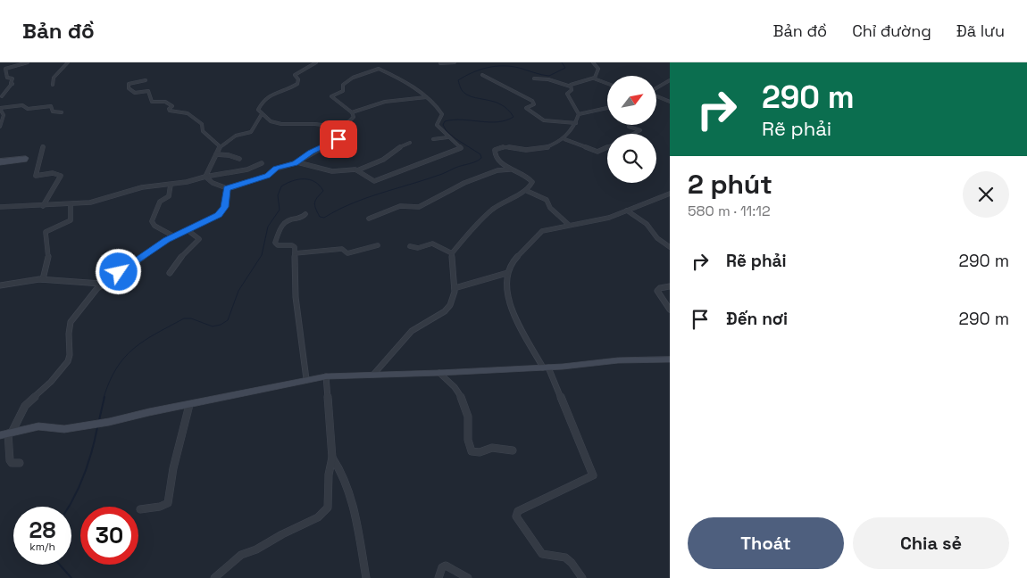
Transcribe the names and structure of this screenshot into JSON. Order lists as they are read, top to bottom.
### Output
{
  "north": "top right",
  "page": {
    "header": "Bản đồ",
    "nav": ["Bản đồ", "Chỉ đường", "Đã lưu"],
    "turn": ["290 m", "Rẽ phải"],
    "heading": ["2 phút", "580 m · 11:12"],
    "list": [
      {
        "name": "Rẽ phải",
        "value": "290 m"
      },
      {
        "name": "Đến nơi",
        "value": "290 m"
      }
    ],
    "speed": "28 km/h",
    "limit": "30",
    "buttons": ["Thoát", "Chia sẻ"]
  }
}
